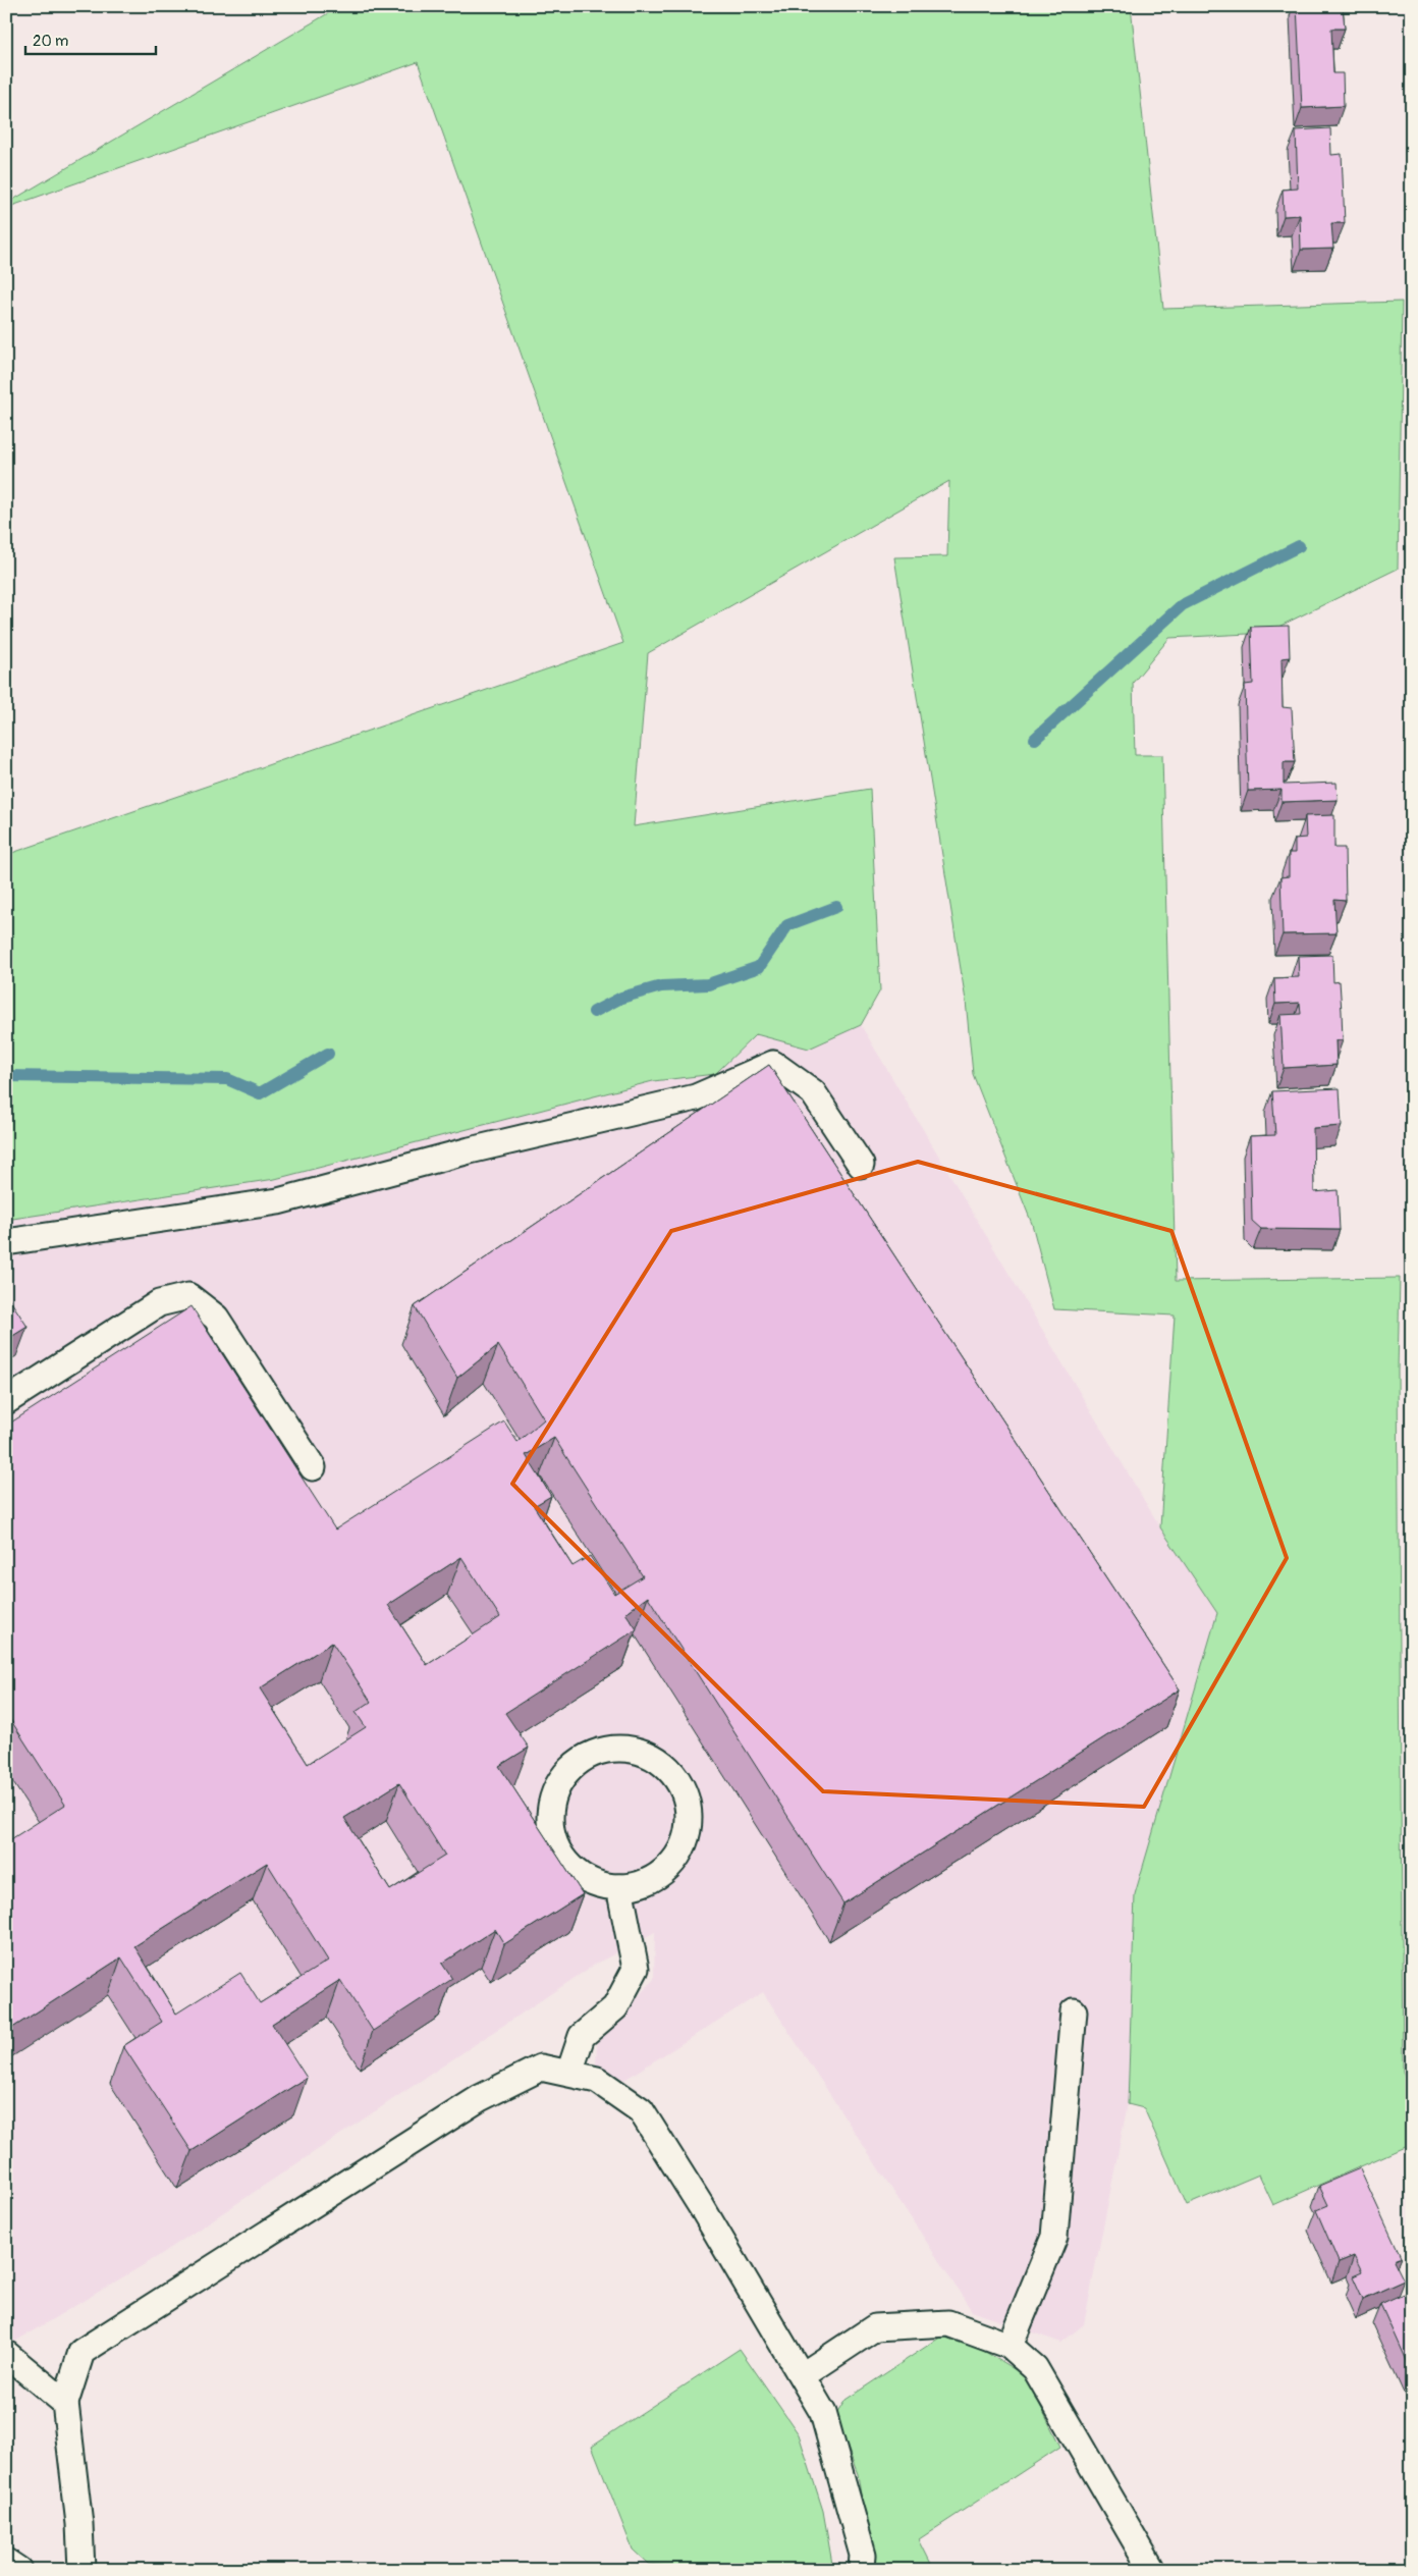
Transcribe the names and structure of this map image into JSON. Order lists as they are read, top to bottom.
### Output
{
  "scale_bar": "20 m"
}
